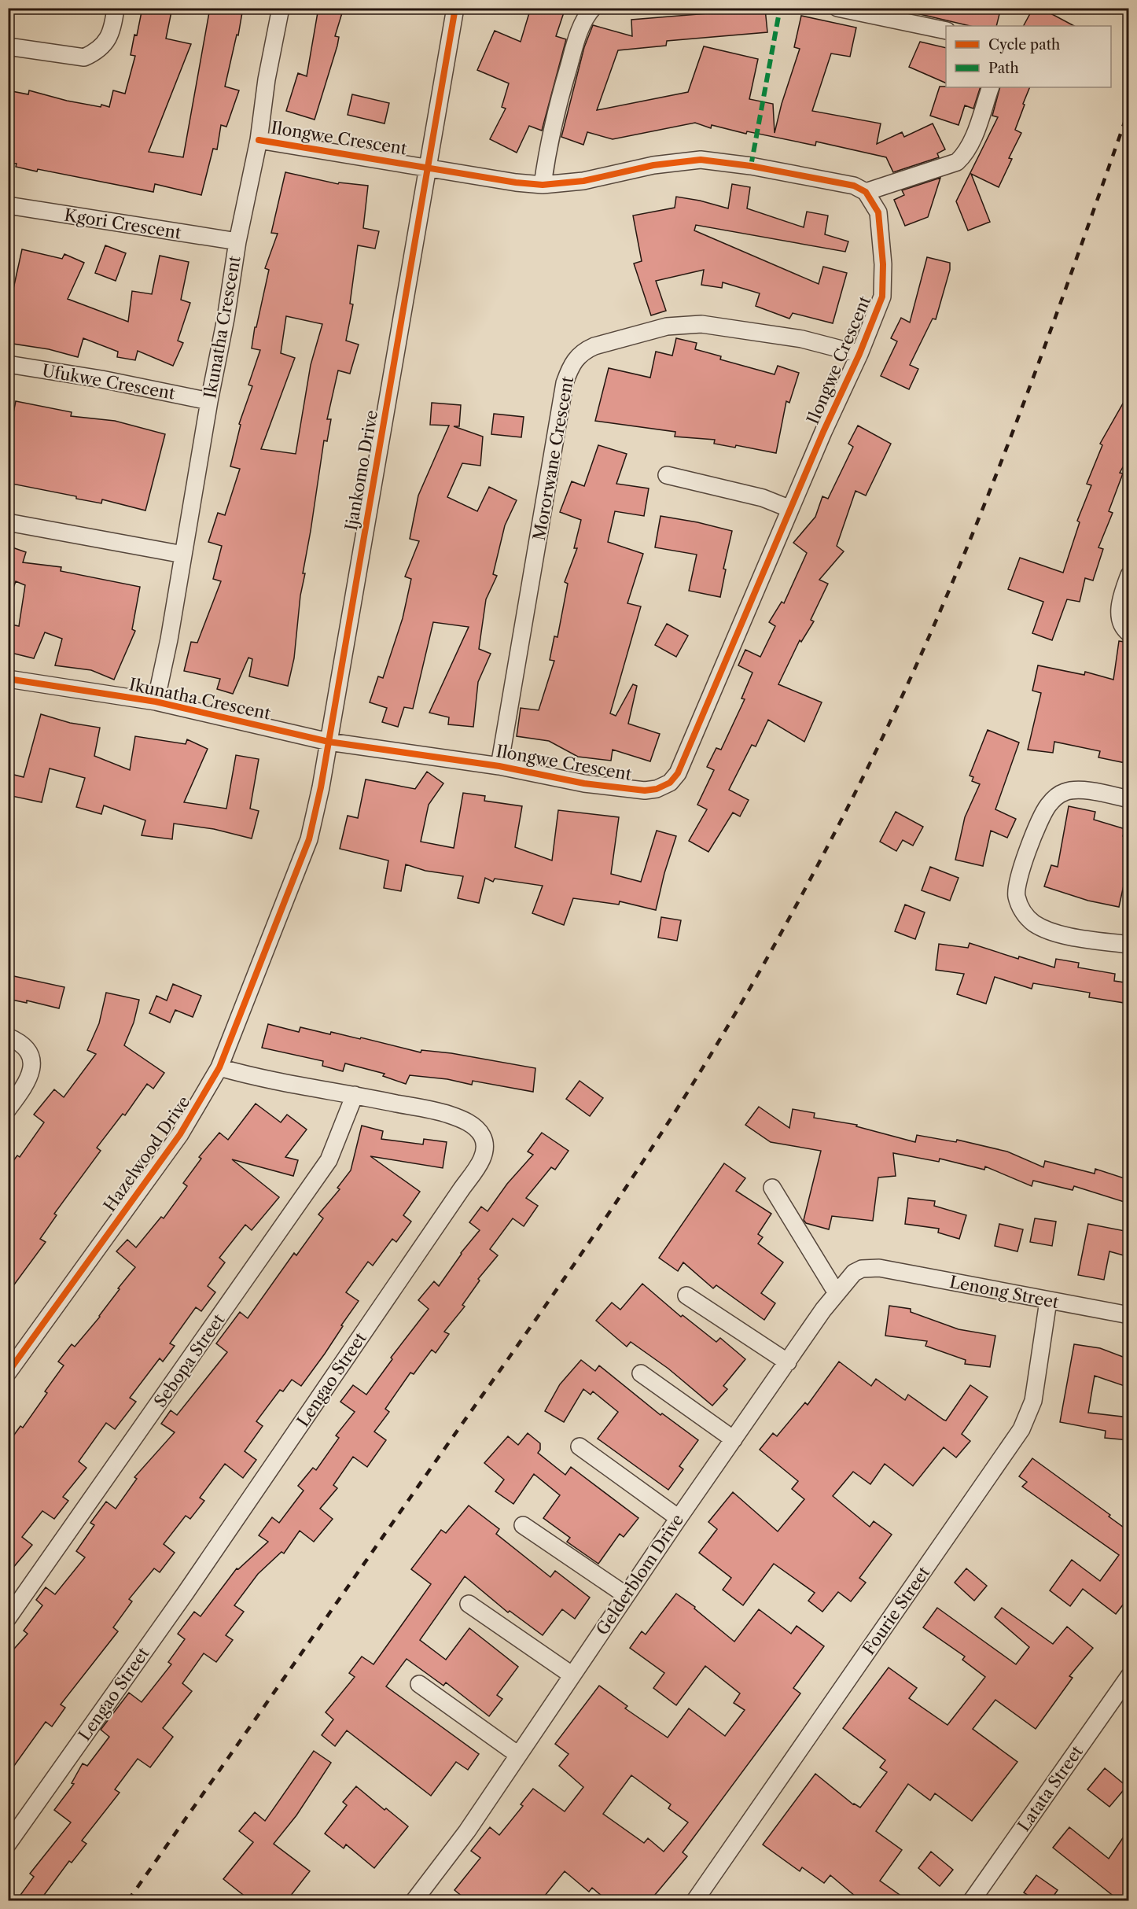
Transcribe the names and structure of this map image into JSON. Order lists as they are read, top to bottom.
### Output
{
  "streets": {
    "street": [
      "Ilongwe Crescent",
      "Kgori Crescent",
      "Ikunatha Crescent",
      "Ufukwe Crescent",
      "Mororwane Crescent",
      "Ijankomo Drive",
      "Hazelwood Drive",
      "Lenong Street",
      "Sebopa Street",
      "Lengao Street",
      "Gelderblom Drive",
      "Fourie Street",
      "Latata Street"
    ]
  },
  "crossings": [
    ["Ilongwe Crescent", "Ikunatha Crescent"],
    ["Ilongwe Crescent", "Mororwane Crescent"],
    ["Ilongwe Crescent", "Ijankomo Drive"],
    ["Kgori Crescent", "Ikunatha Crescent"],
    ["Ikunatha Crescent", "Ufukwe Crescent"],
    ["Ikunatha Crescent", "Ijankomo Drive"],
    ["Ijankomo Drive", "Hazelwood Drive"],
    ["Hazelwood Drive", "Lengao Street"],
    ["Lenong Street", "Gelderblom Drive"],
    ["Lenong Street", "Fourie Street"],
    ["Sebopa Street", "Lengao Street"]
  ],
  "legend": ["Cycle path", "Path"]
}
